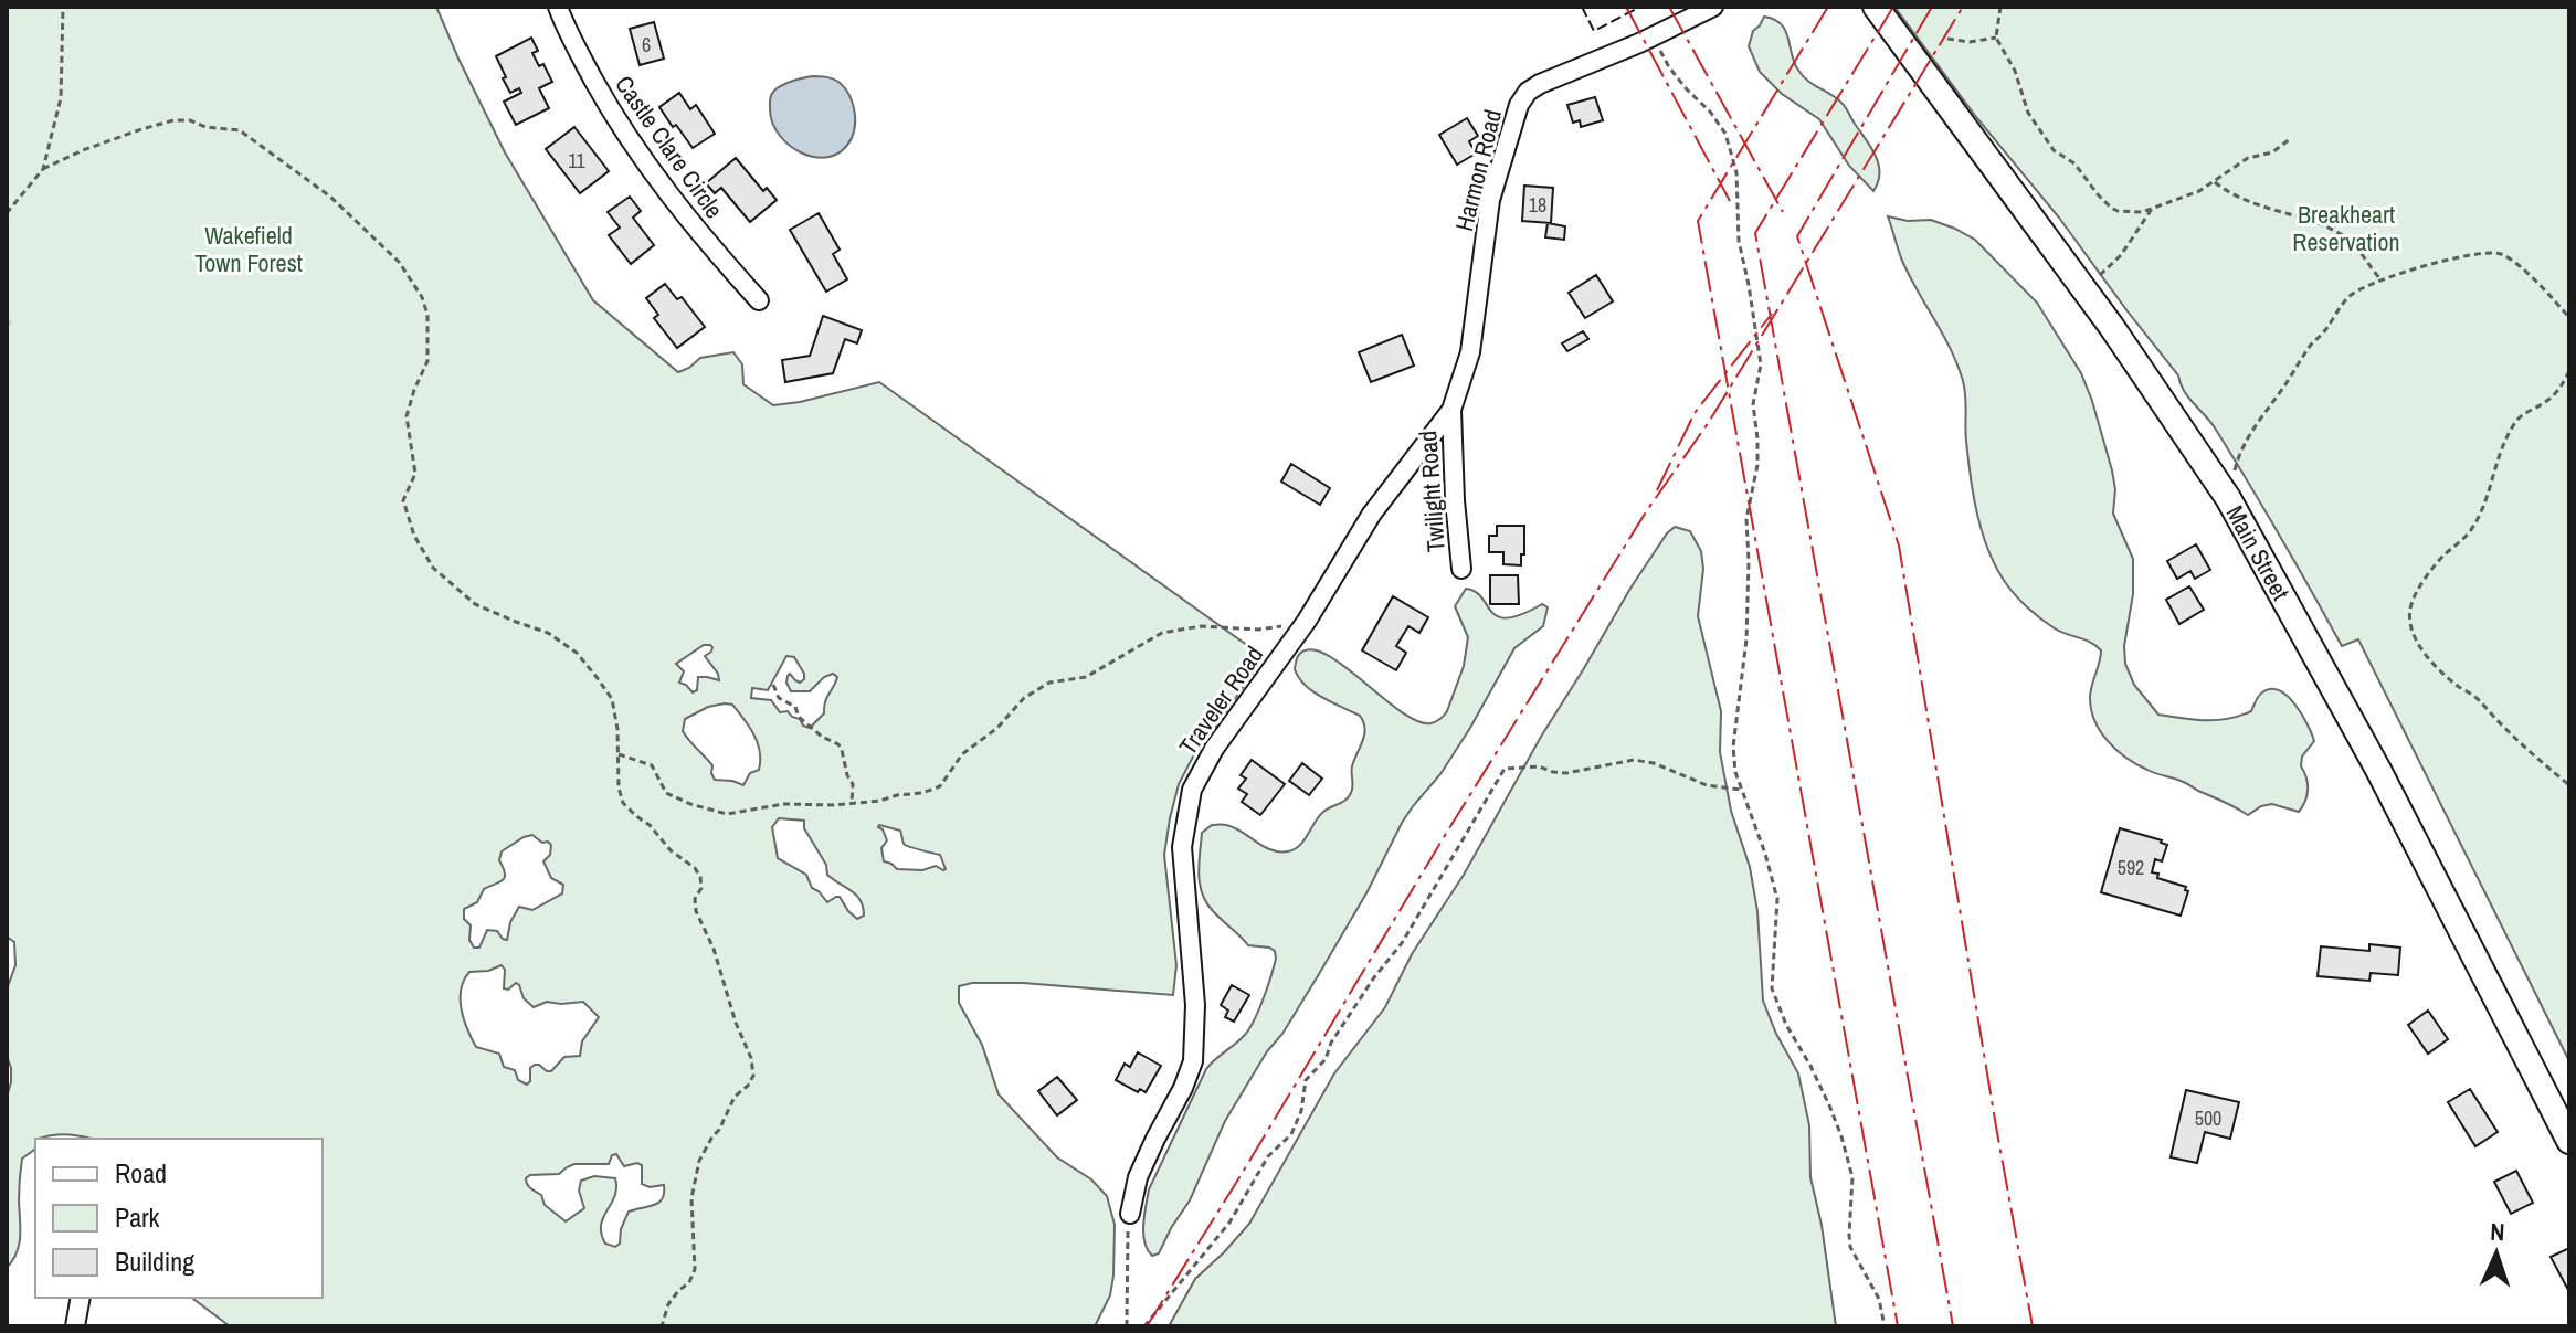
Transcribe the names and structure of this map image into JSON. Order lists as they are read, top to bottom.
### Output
{
  "streets": {
    "main road": ["Main Street"],
    "street": [
      "Castle Clare Circle",
      "Harmon Road",
      "Twilight Road",
      "Traveler Road"
    ]
  },
  "crossings": [
    ["Harmon Road", "Twilight Road"],
    ["Harmon Road", "Traveler Road"],
    ["Twilight Road", "Traveler Road"]
  ],
  "parks": ["Breakheart Reservation", "Wakefield Town Forest"],
  "house_numbers": [
    "6",
    "11",
    "18",
    "592",
    "500"
  ],
  "legend": ["Road", "Park", "Building"],
  "north": "top"
}
